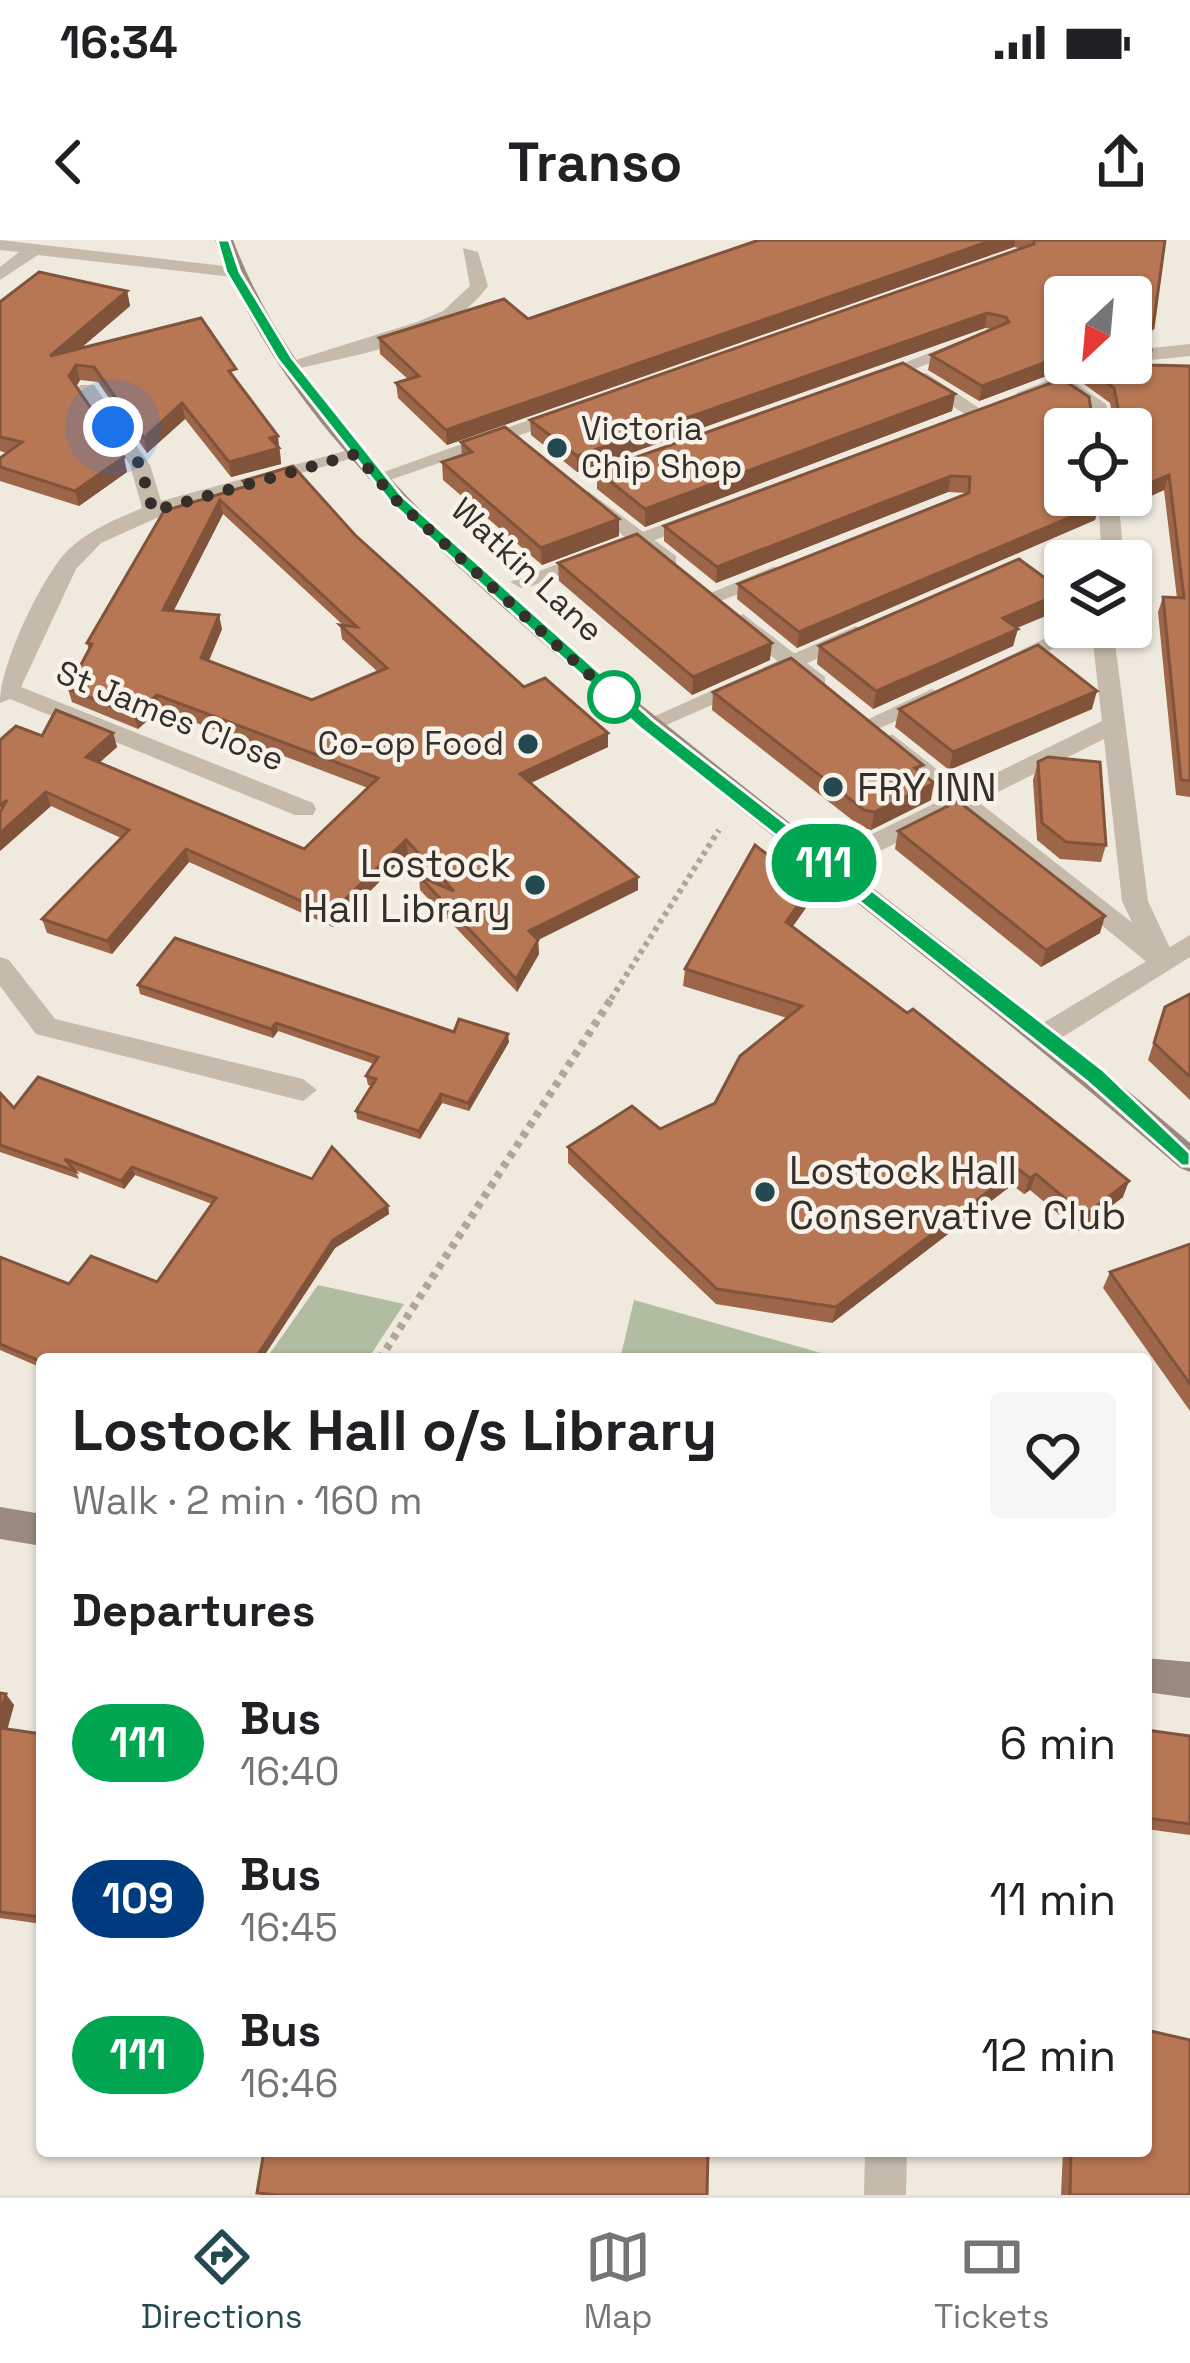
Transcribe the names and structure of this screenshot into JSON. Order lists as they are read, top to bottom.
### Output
{
  "streets": {
    "main road": ["Watkin Lane"],
    "street": ["St James Close"]
  },
  "crossings": [
    ["Watkin Lane", "St James Close"]
  ],
  "places": [
    "Victoria Chip Shop",
    "Co-op Food",
    "FRY INN",
    "Lostock Hall Library",
    "Lostock Hall Conservative Club"
  ],
  "lines": ["bus line 111"],
  "north": "bottom left",
  "page": {
    "status": "16:34",
    "header": "Transo",
    "on_map": "111",
    "heading": [
      ["Lostock Hall o/s Library", "Walk · 2 min · 160 m"],
      "Departures"
    ],
    "list": [
      {
        "mark": "111",
        "name": "Bus",
        "note": "16:40",
        "value": "6 min"
      },
      {
        "mark": "109",
        "name": "Bus",
        "note": "16:45",
        "value": "11 min"
      },
      {
        "mark": "111",
        "name": "Bus",
        "note": "16:46",
        "value": "12 min"
      }
    ],
    "tabs": ["Directions", "Map", "Tickets"]
  }
}
